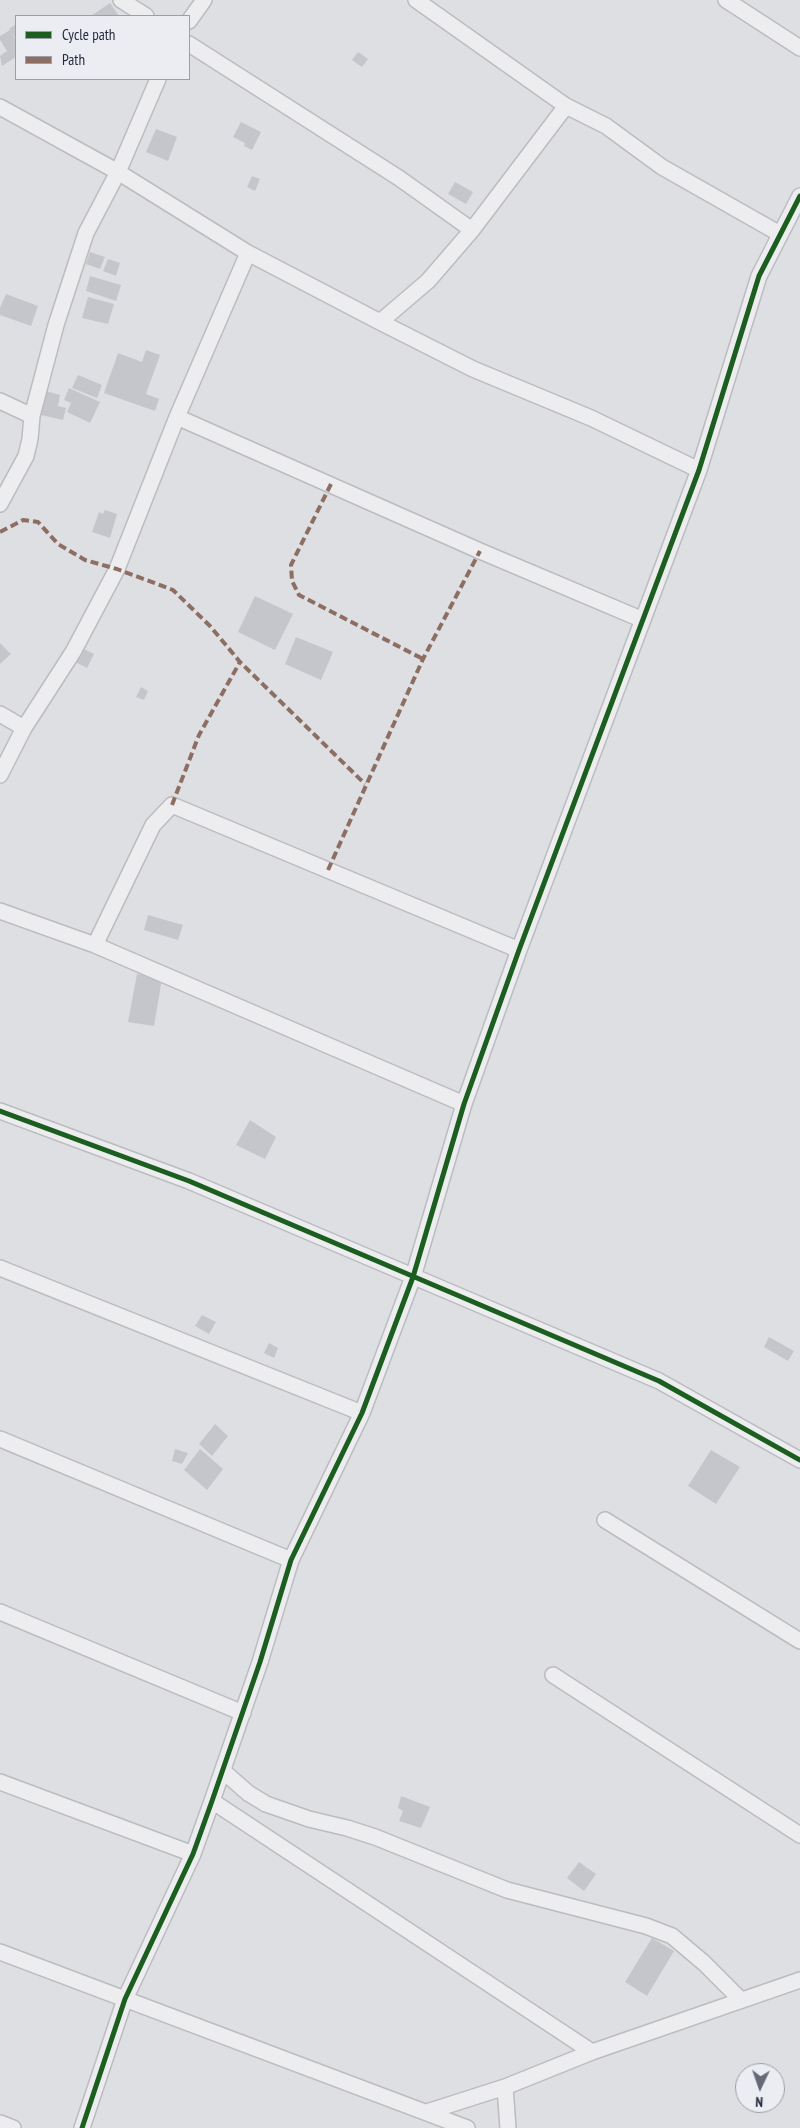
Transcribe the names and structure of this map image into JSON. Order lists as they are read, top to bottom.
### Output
{
  "legend": ["Cycle path", "Path"],
  "north": "bottom"
}
